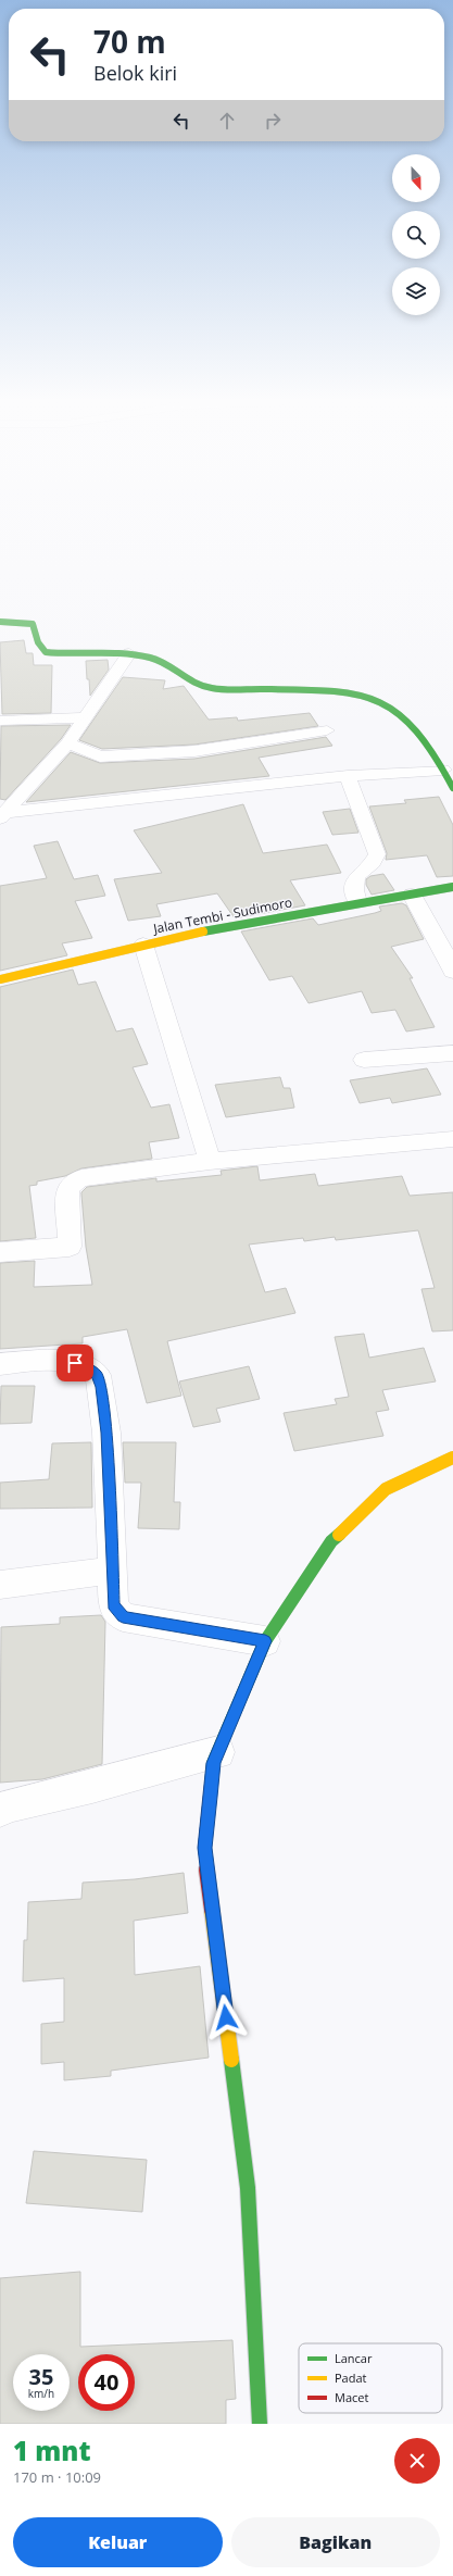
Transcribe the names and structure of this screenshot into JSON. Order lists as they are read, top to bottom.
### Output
{
  "streets": {
    "street": ["Jalan Tembi - Sudimoro"]
  },
  "legend": ["Lancar", "Padat", "Macet"],
  "north": "bottom",
  "page": {
    "turn": ["70 m", "Belok kiri"],
    "speed": "35 km/h",
    "limit": "40",
    "heading": ["1 mnt", "170 m · 10:09"],
    "buttons": ["Keluar", "Bagikan"]
  }
}
